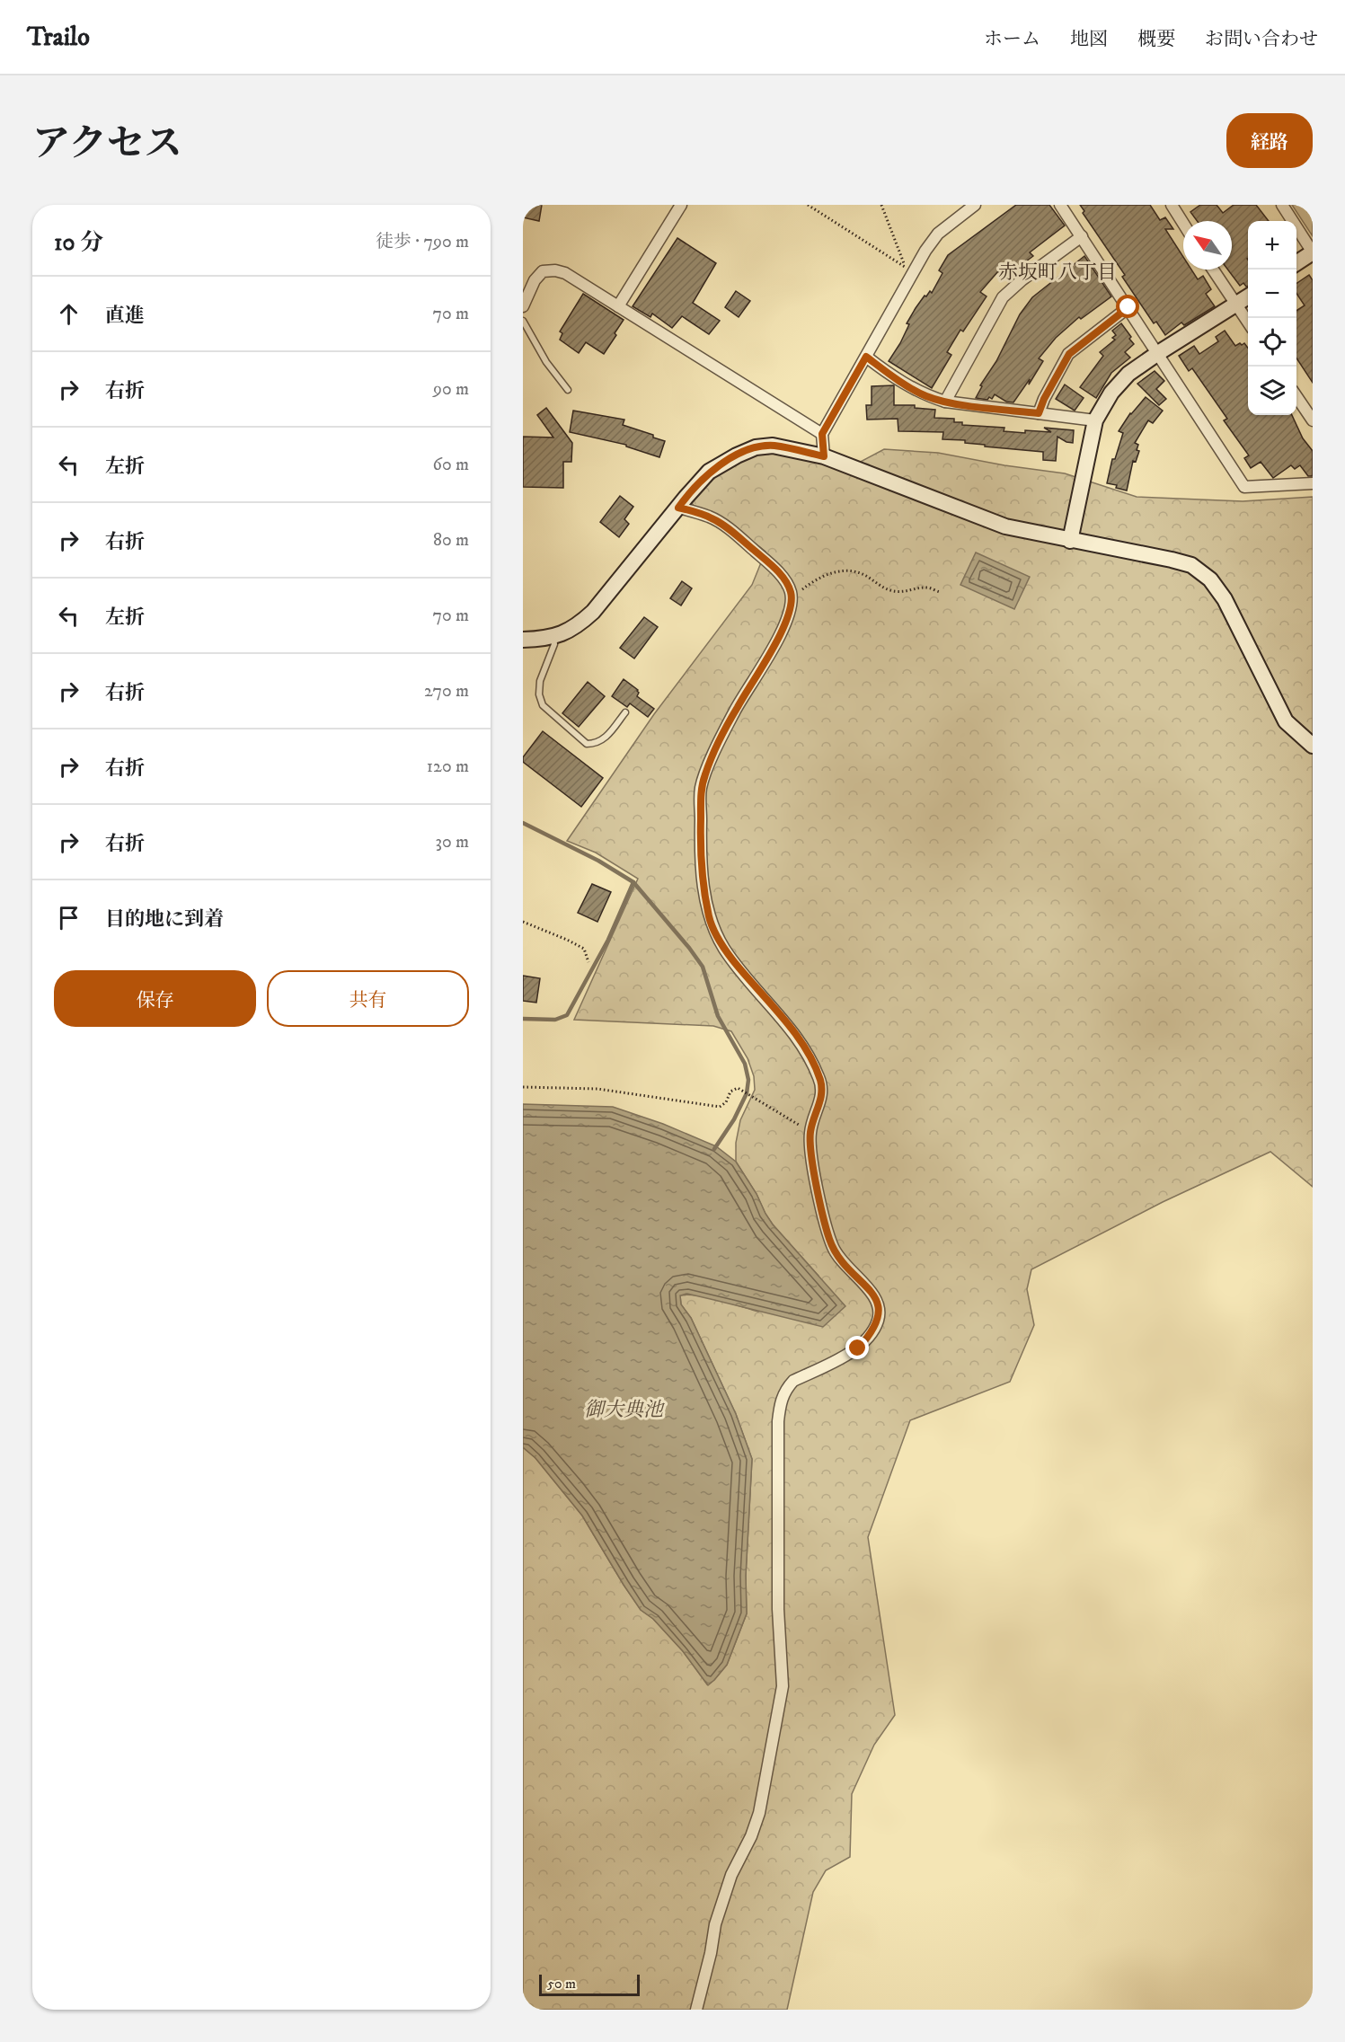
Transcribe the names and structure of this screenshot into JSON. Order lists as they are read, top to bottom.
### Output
{
  "districts": ["赤坂町八丁目"],
  "water": ["御大典池"],
  "scale_bar": "50 m",
  "north": "top left",
  "page": {
    "header": "Trailo",
    "nav": [
      "ホーム",
      "地図",
      "概要",
      "お問い合わせ"
    ],
    "title": "アクセス",
    "buttons": [
      "経路",
      ["保存", "共有"]
    ],
    "heading": ["10 分", "徒歩 · 790 m"],
    "map_buttons": ["+", "−"],
    "list": [
      ["直進", "70 m"],
      ["右折", "90 m"],
      ["左折", "60 m"],
      ["右折", "80 m"],
      ["左折", "70 m"],
      ["右折", "270 m"],
      ["右折", "120 m"],
      ["右折", "30 m"],
      "目的地に到着"
    ],
    "scale": "50 m"
  }
}
